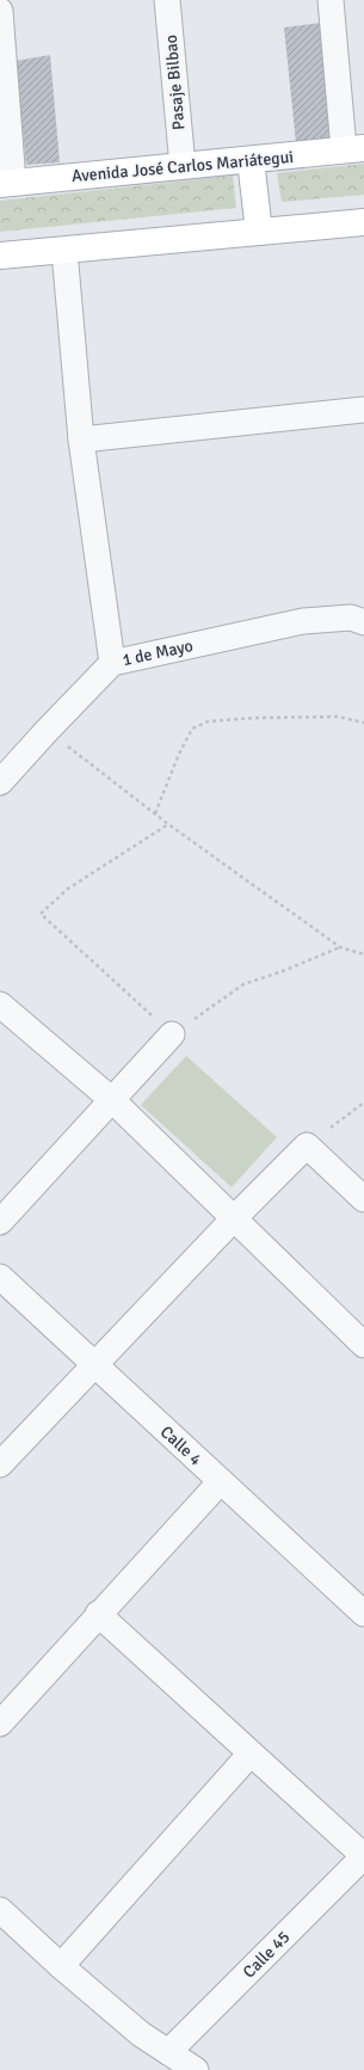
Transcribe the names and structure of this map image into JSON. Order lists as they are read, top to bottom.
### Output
{
  "streets": {
    "main road": ["Avenida José Carlos Mariátegui"],
    "street": [
      "Pasaje Bilbao",
      "1 de Mayo",
      "Calle 4",
      "Calle 45"
    ]
  },
  "crossings": [
    ["Pasaje Bilbao", "Avenida José Carlos Mariátegui"]
  ]
}
